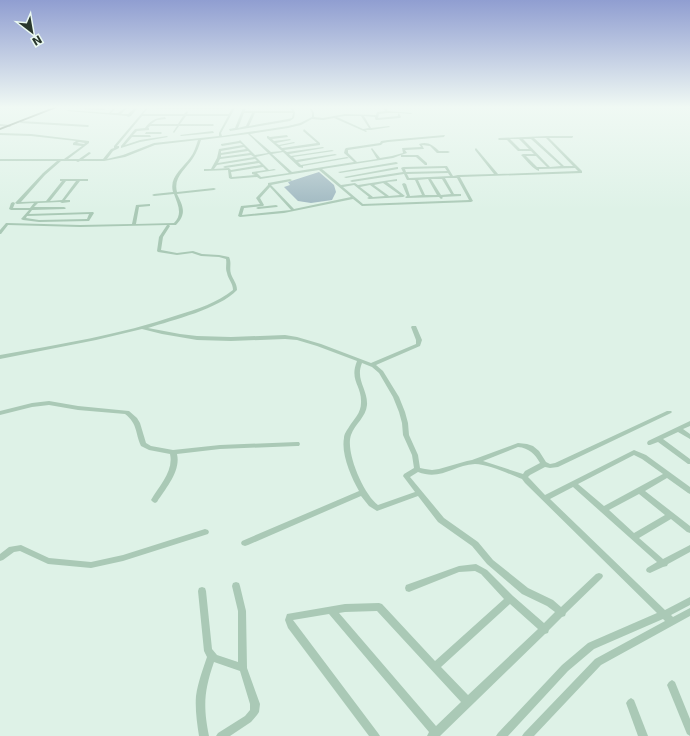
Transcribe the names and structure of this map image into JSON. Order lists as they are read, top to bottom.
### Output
{
  "north": "bottom right"
}
